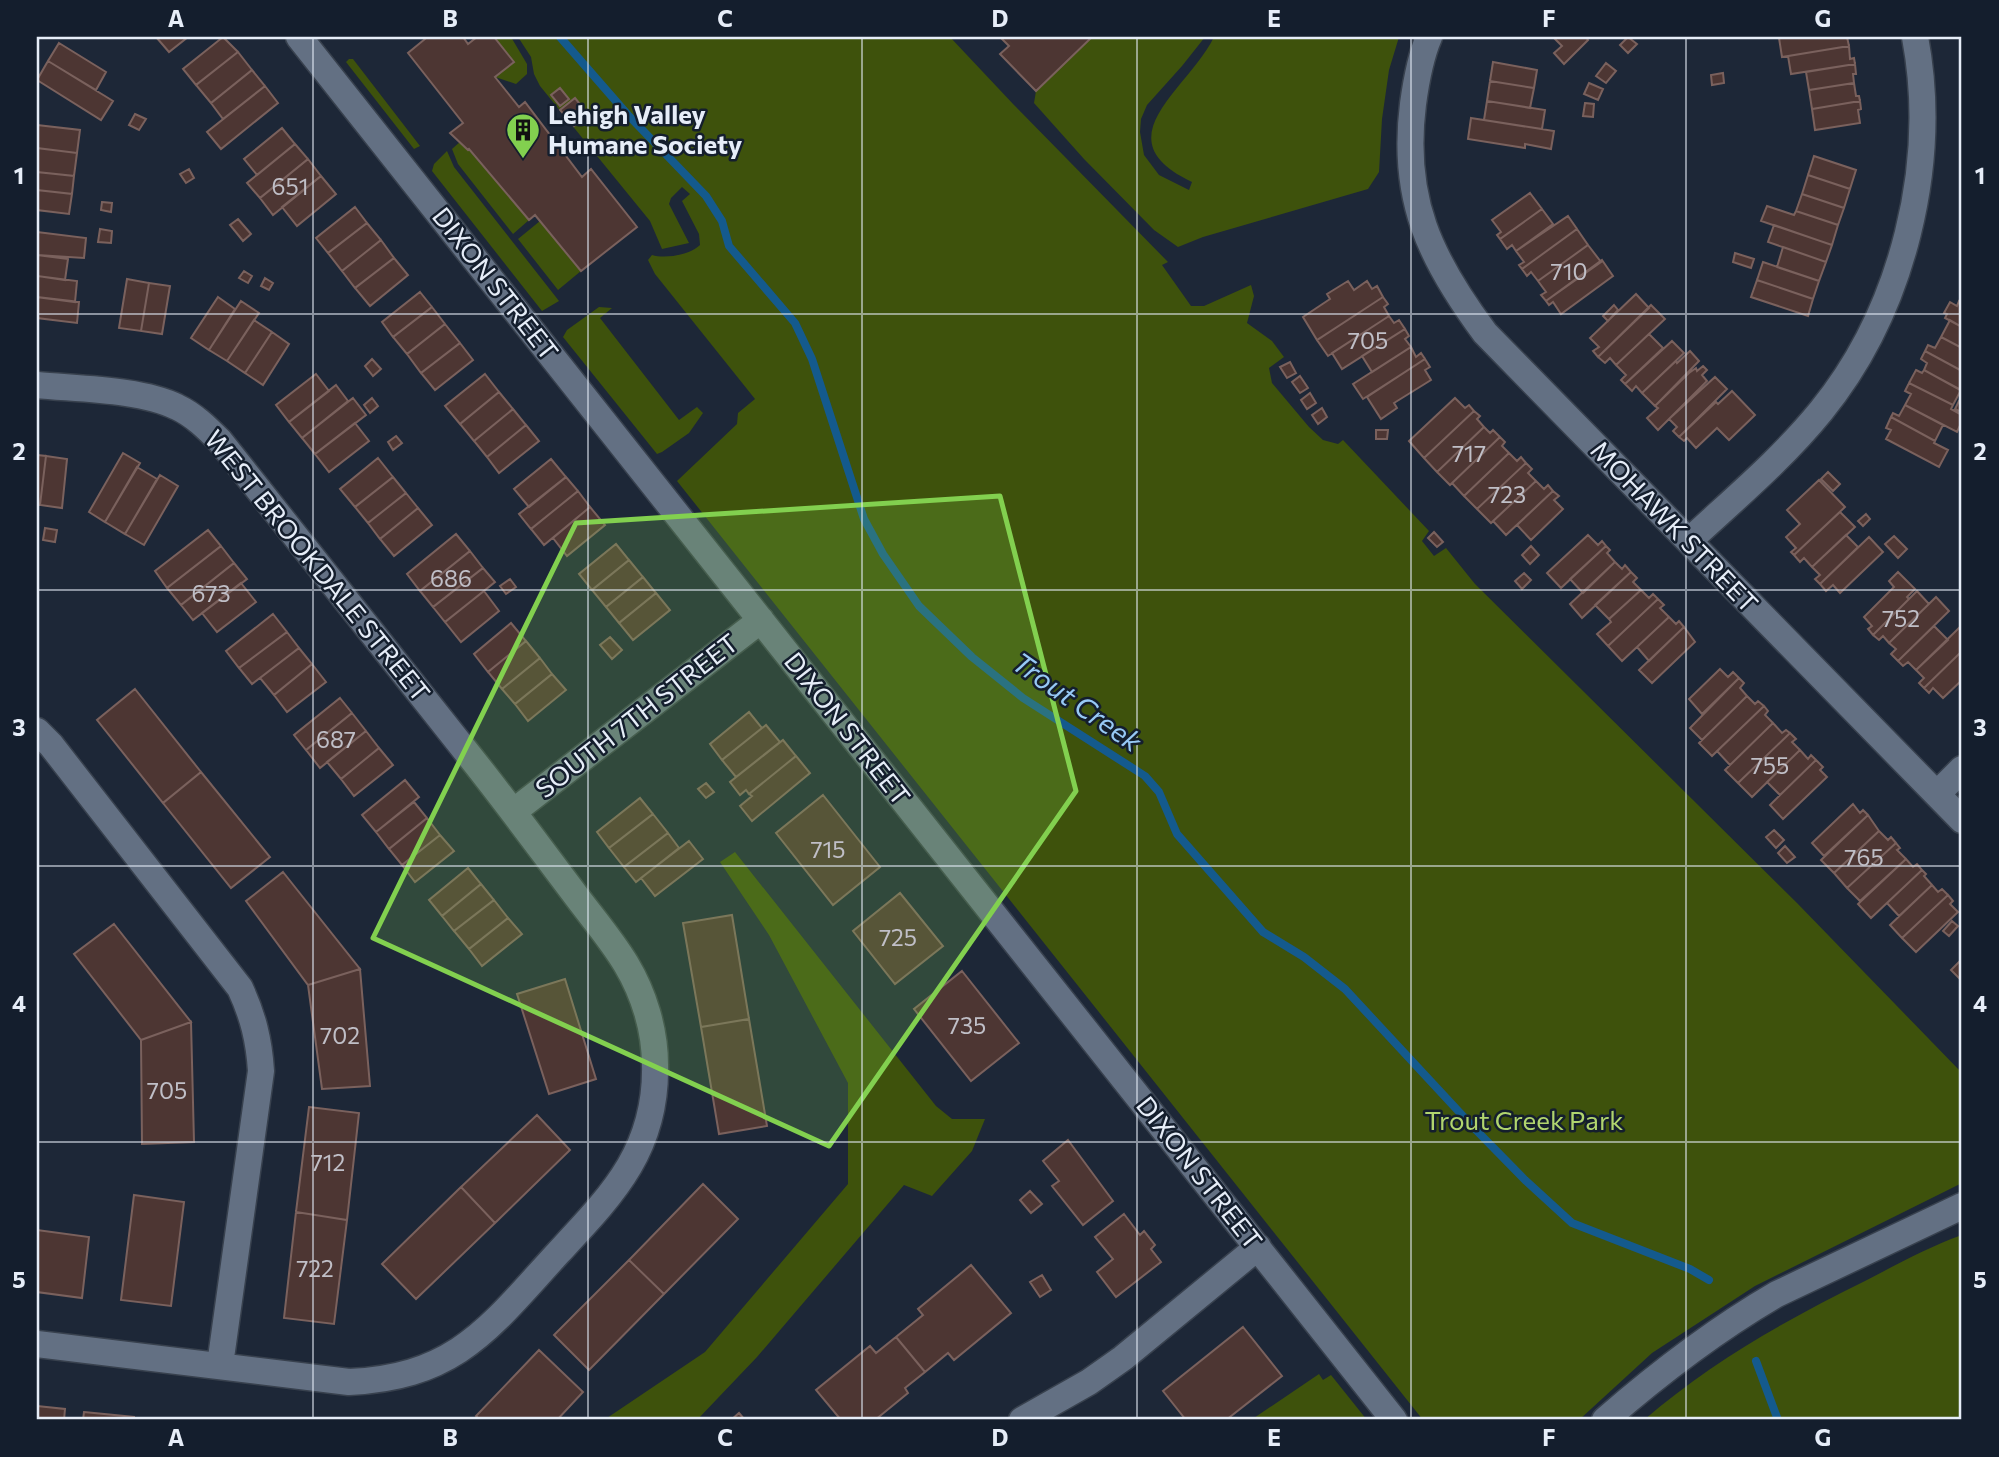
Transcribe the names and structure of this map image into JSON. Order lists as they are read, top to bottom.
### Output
{
  "streets": {
    "street": [
      "DIXON STREET",
      "MOHAWK STREET",
      "WEST BROOKDALE STREET",
      "SOUTH 7TH STREET"
    ]
  },
  "crossings": [
    ["DIXON STREET", "SOUTH 7TH STREET"],
    ["WEST BROOKDALE STREET", "SOUTH 7TH STREET"]
  ],
  "water": ["Trout Creek"],
  "parks": ["Trout Creek Park"],
  "places": {
    "building": ["Lehigh Valley Humane Society"]
  },
  "house_numbers": [
    "651",
    "710",
    "705",
    "717",
    "723",
    "686",
    "673",
    "752",
    "687",
    "755",
    "715",
    "765",
    "725",
    "735",
    "702",
    "705",
    "712",
    "722"
  ],
  "grid": {
    "columns": [
      "A",
      "B",
      "C",
      "D",
      "E",
      "F",
      "G"
    ],
    "rows": [
      "1",
      "2",
      "3",
      "4",
      "5"
    ]
  }
}
